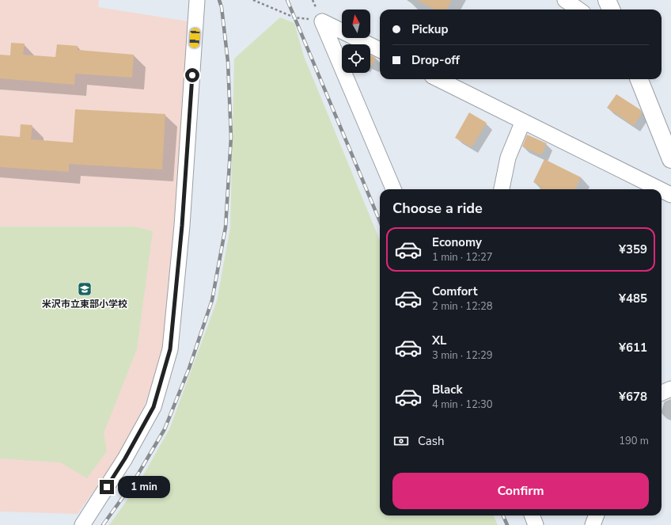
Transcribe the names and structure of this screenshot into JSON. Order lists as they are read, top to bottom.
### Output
{
  "places": {
    "school or university": ["米沢市立東部小学校"]
  },
  "north": "top",
  "page": {
    "banner": ["Pickup", "Drop-off"],
    "heading": "Choose a ride",
    "list": [
      {
        "name": "Economy",
        "note": "1 min · 12:27",
        "value": "¥359"
      },
      {
        "name": "Comfort",
        "note": "2 min · 12:28",
        "value": "¥485"
      },
      {
        "name": "XL",
        "note": "3 min · 12:29",
        "value": "¥611"
      },
      {
        "name": "Black",
        "note": "4 min · 12:30",
        "value": "¥678"
      }
    ],
    "pay": ["Cash", "190 m"],
    "buttons": "Confirm",
    "bubble": "1 min"
  }
}
